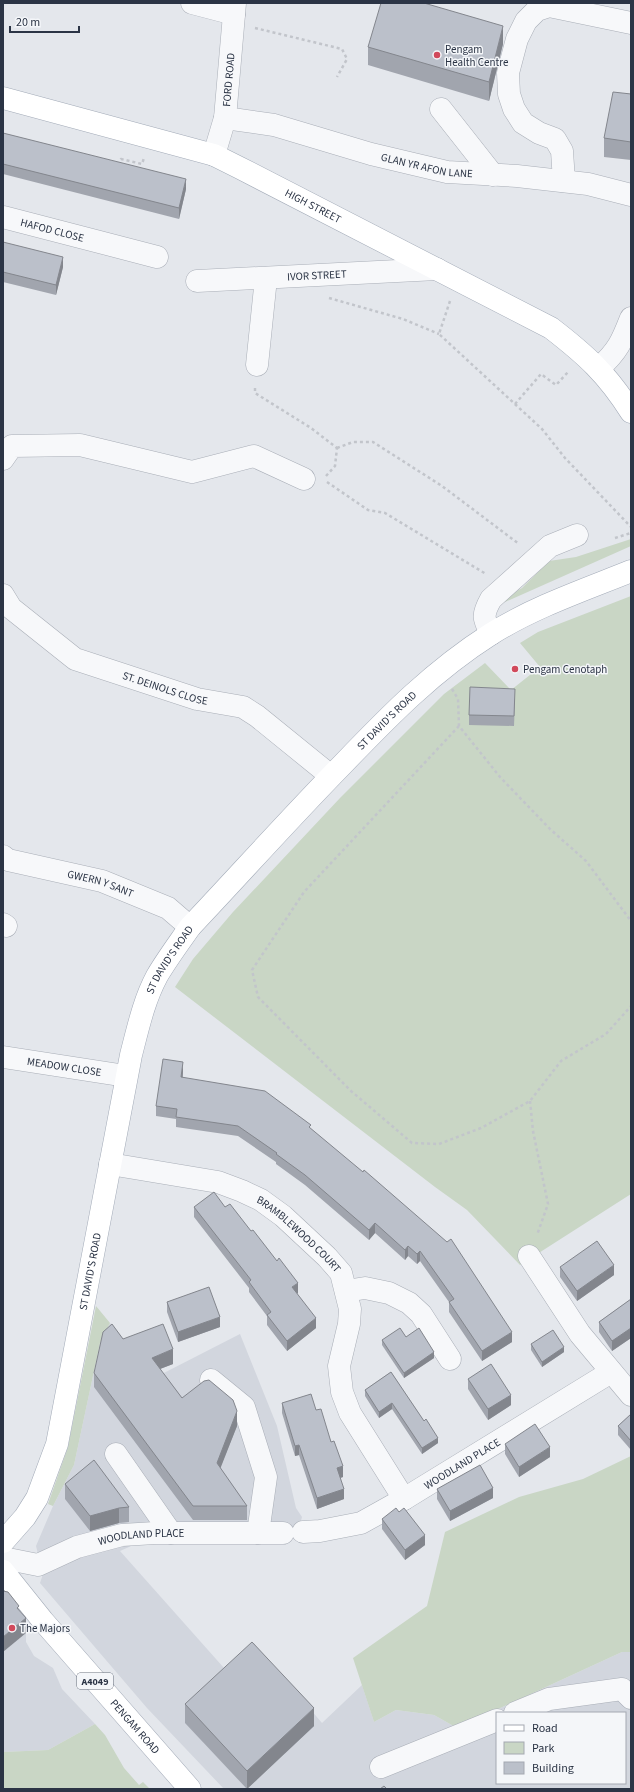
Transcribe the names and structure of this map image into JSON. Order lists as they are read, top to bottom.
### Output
{
  "streets": {
    "main road": [
      "HIGH STREET",
      "ST DAVID'S ROAD",
      "A4049",
      "PENGAM ROAD"
    ],
    "street": [
      "FORD ROAD",
      "GLAN YR AFON LANE",
      "HAFOD CLOSE",
      "IVOR STREET",
      "ST. DEINOLS CLOSE",
      "GWERN Y SANT",
      "MEADOW CLOSE",
      "BRAMBLEWOOD COURT",
      "WOODLAND PLACE"
    ]
  },
  "crossings": [
    ["FORD ROAD", "GLAN YR AFON LANE"],
    ["FORD ROAD", "HIGH STREET"],
    ["HIGH STREET", "IVOR STREET"],
    ["ST. DEINOLS CLOSE", "ST DAVID'S ROAD"],
    ["ST DAVID'S ROAD", "GWERN Y SANT"],
    ["ST DAVID'S ROAD", "MEADOW CLOSE"],
    ["ST DAVID'S ROAD", "BRAMBLEWOOD COURT"],
    ["BRAMBLEWOOD COURT", "WOODLAND PLACE"]
  ],
  "places": ["Pengam Health Centre", "Pengam Cenotaph", "The Majors"],
  "legend": ["Road", "Park", "Building"],
  "scale_bar": "20 m"
}
